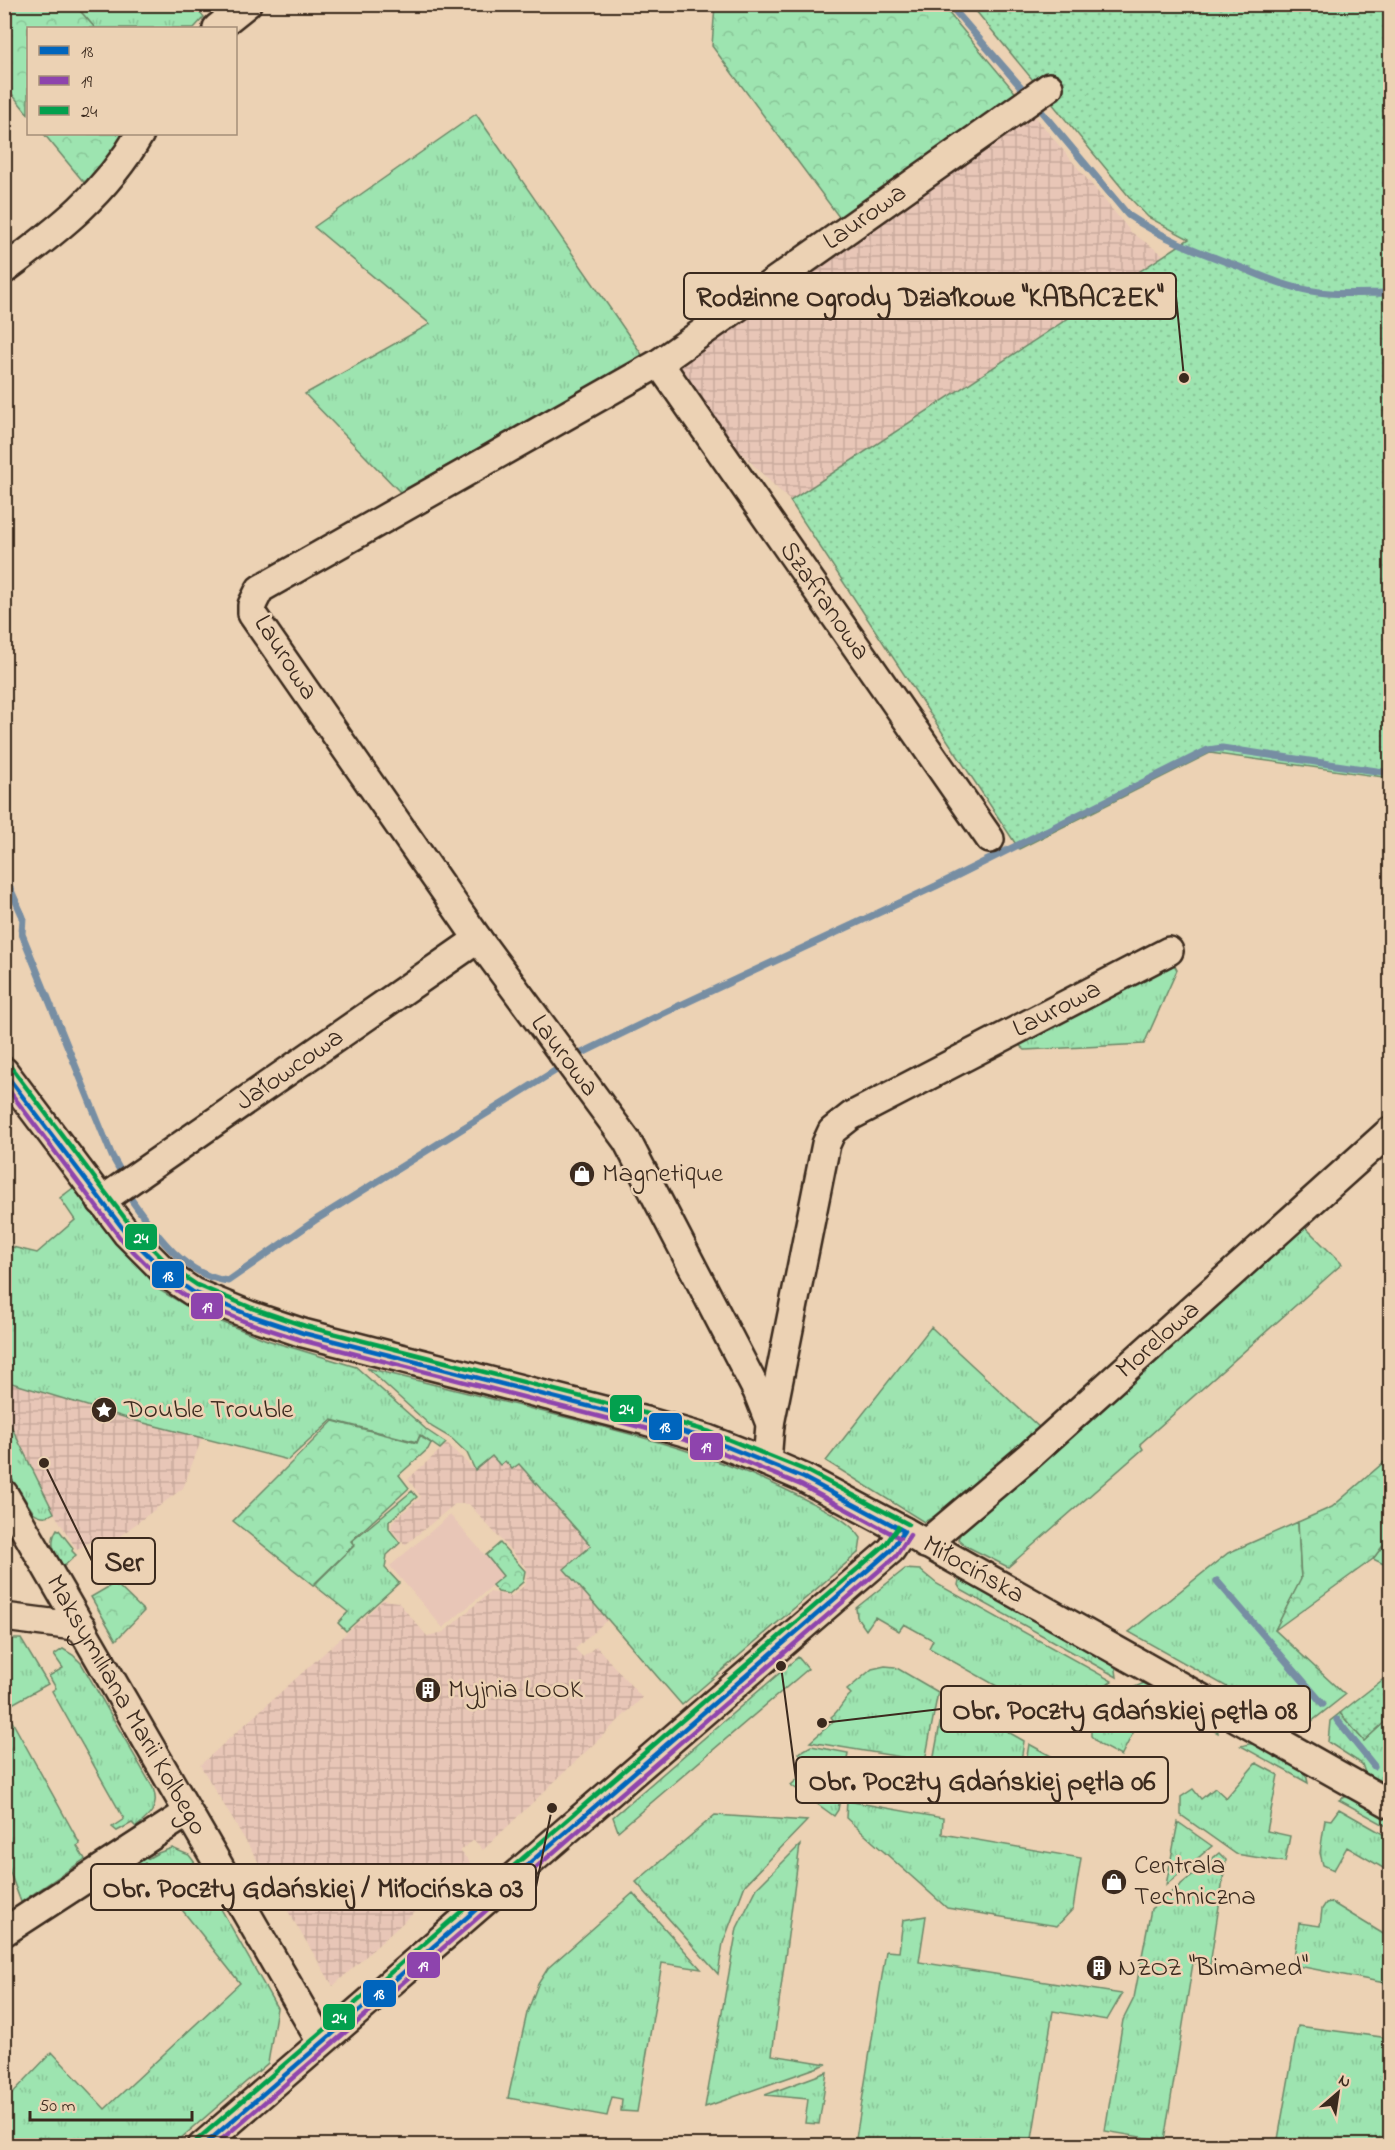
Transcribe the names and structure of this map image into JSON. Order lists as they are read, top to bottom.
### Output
{
  "streets": {
    "street": [
      "Laurowa",
      "Szafranowa",
      "Jałowcowa",
      "Morelowa",
      "Miłocińska",
      "Maksymiliana Marii Kolbego"
    ]
  },
  "crossings": [
    ["Laurowa", "Szafranowa"],
    ["Laurowa", "Jałowcowa"],
    ["Laurowa", "Miłocińska"],
    ["Jałowcowa", "Miłocińska"],
    ["Morelowa", "Miłocińska"],
    ["Morelowa", "Maksymiliana Marii Kolbego"]
  ],
  "places": {
    "other": [
      "Rodzinne Ogrody Działkowe \"KABACZEK\"",
      "Ser",
      "Obr. Poczty Gdańskiej pętla 06",
      "Obr. Poczty Gdańskiej pętla 08",
      "Obr. Poczty Gdańskiej / Miłocińska 03"
    ],
    "shop": ["Magnetique", "Centrala Techniczna"],
    "place": ["Double Trouble"],
    "building": ["Myjnia LOOK", "NZOZ \"Bimamed\""]
  },
  "lines": ["transit line 24", "transit line 18", "transit line 19"],
  "legend": ["18", "19", "24"],
  "scale_bar": "50 m",
  "north": "top right"
}
